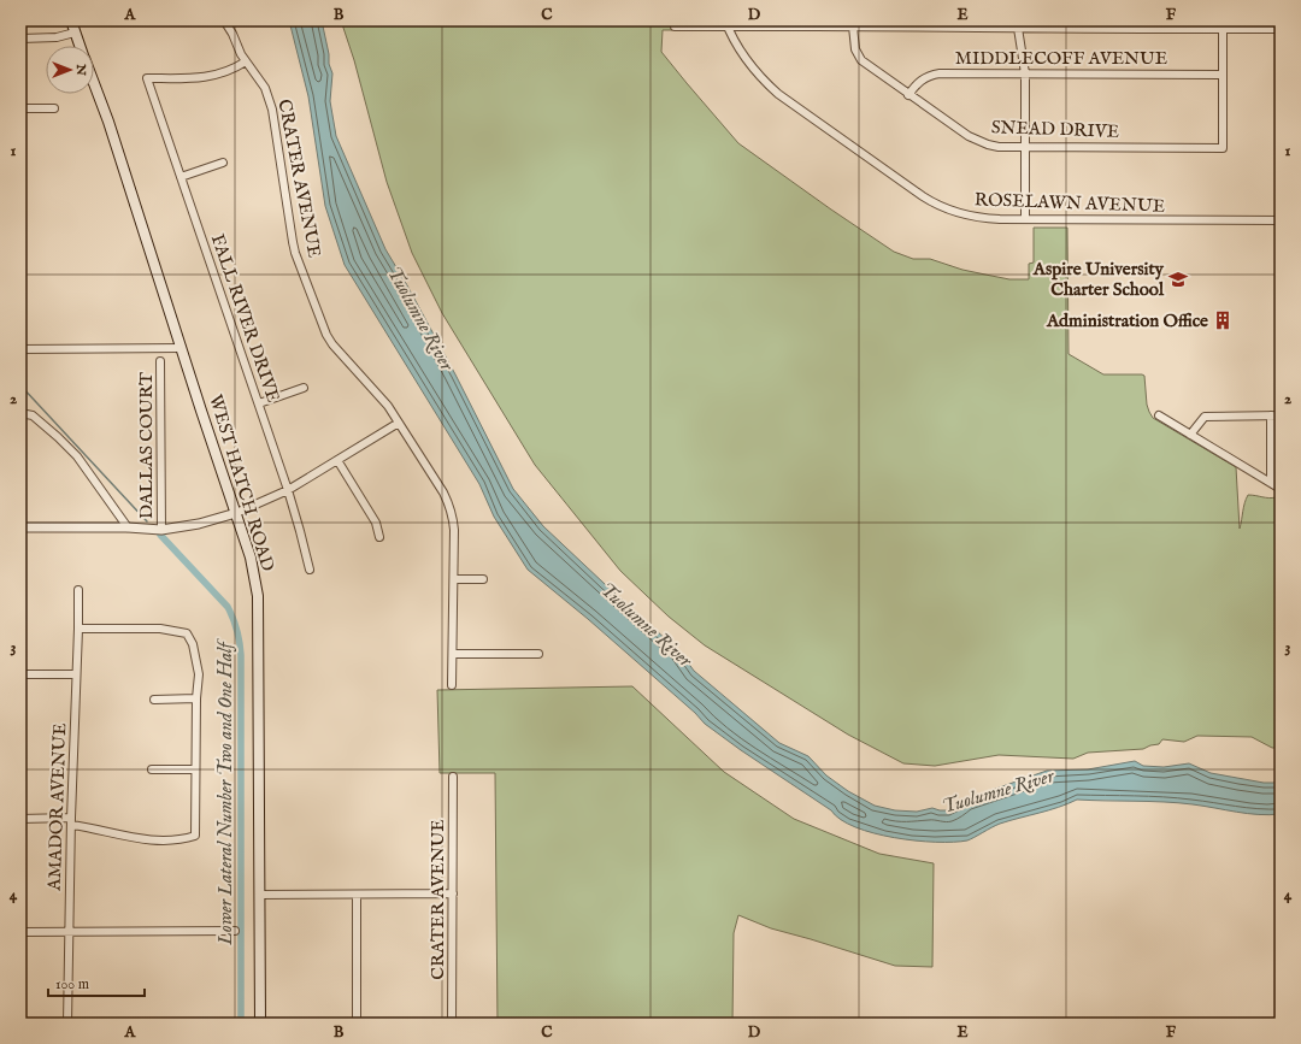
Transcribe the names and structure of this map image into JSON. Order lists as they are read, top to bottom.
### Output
{
  "streets": {
    "main road": ["WEST HATCH ROAD"],
    "street": [
      "MIDDLECOFF AVENUE",
      "SNEAD DRIVE",
      "CRATER AVENUE",
      "ROSELAWN AVENUE",
      "FALL RIVER DRIVE",
      "DALLAS COURT",
      "AMADOR AVENUE"
    ]
  },
  "crossings": [
    ["MIDDLECOFF AVENUE", "SNEAD DRIVE"],
    ["CRATER AVENUE", "FALL RIVER DRIVE"]
  ],
  "water": ["Tuolumne River", "Lower Lateral Number Two and One Half"],
  "places": {
    "school or university": ["Aspire University Charter School"],
    "building": ["Administration Office"]
  },
  "scale_bar": "100 m",
  "north": "right",
  "grid": {
    "columns": [
      "A",
      "B",
      "C",
      "D",
      "E",
      "F"
    ],
    "rows": [
      "1",
      "2",
      "3",
      "4"
    ]
  }
}
